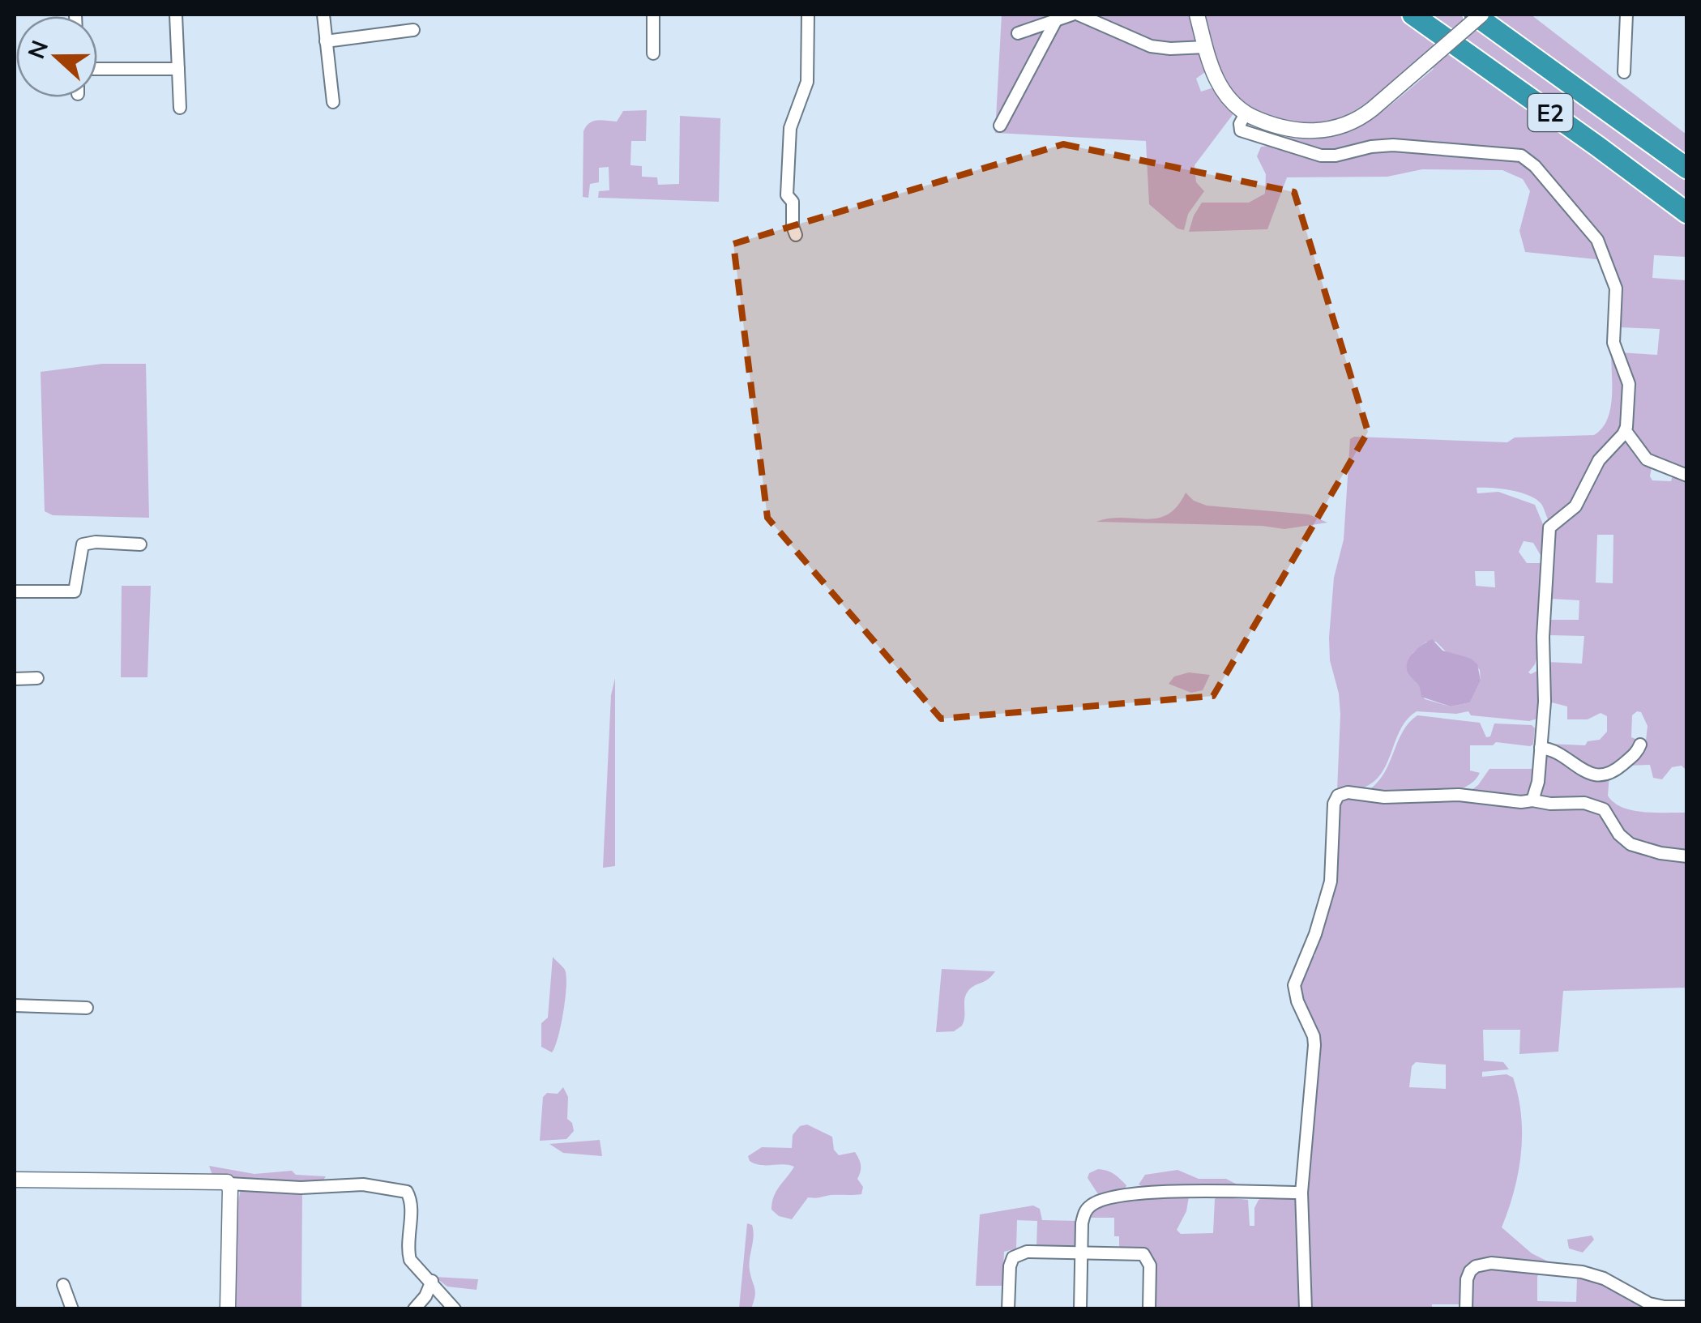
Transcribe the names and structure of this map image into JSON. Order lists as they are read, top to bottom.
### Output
{
  "streets": {
    "highway": ["E2"]
  },
  "north": "left"
}
